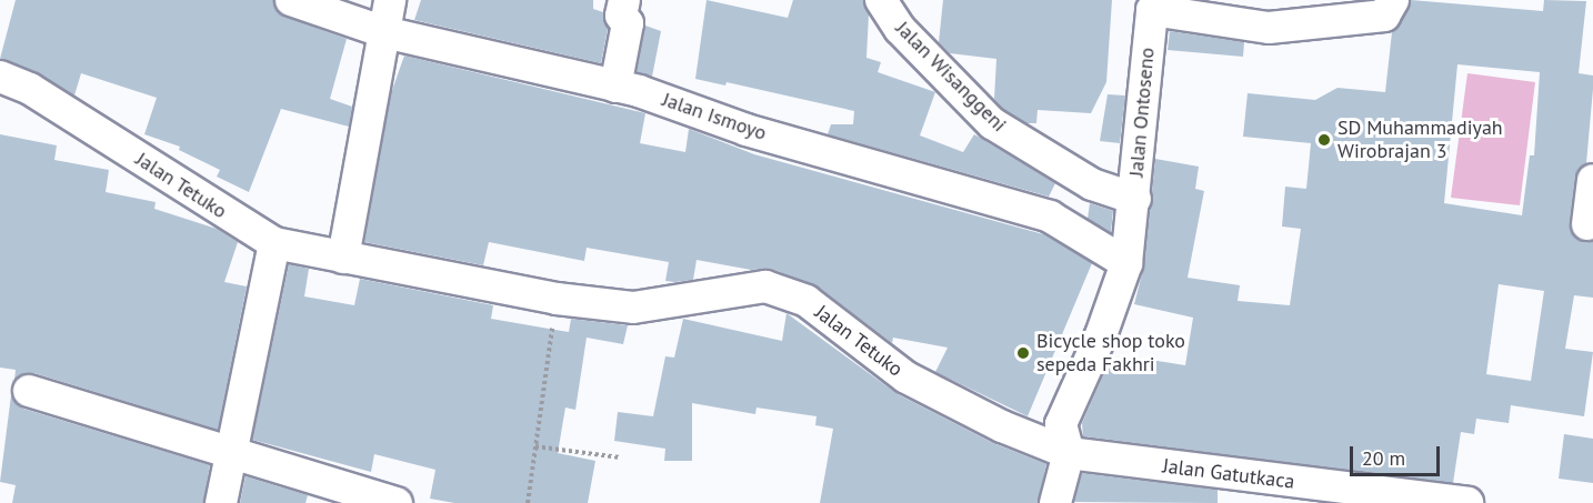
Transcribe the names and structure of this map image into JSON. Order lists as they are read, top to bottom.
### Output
{
  "streets": {
    "street": [
      "Jalan Wisanggeni",
      "Jalan Ontoseno",
      "Jalan Ismoyo",
      "Jalan Tetuko",
      "Jalan Gatutkaca"
    ]
  },
  "crossings": [
    ["Jalan Wisanggeni", "Jalan Ontoseno"],
    ["Jalan Ontoseno", "Jalan Ismoyo"],
    ["Jalan Ontoseno", "Jalan Tetuko"],
    ["Jalan Ontoseno", "Jalan Gatutkaca"],
    ["Jalan Tetuko", "Jalan Gatutkaca"]
  ],
  "places": ["SD Muhammadiyah Wirobrajan 3", "Bicycle shop toko sepeda Fakhri"],
  "scale_bar": "20 m"
}
